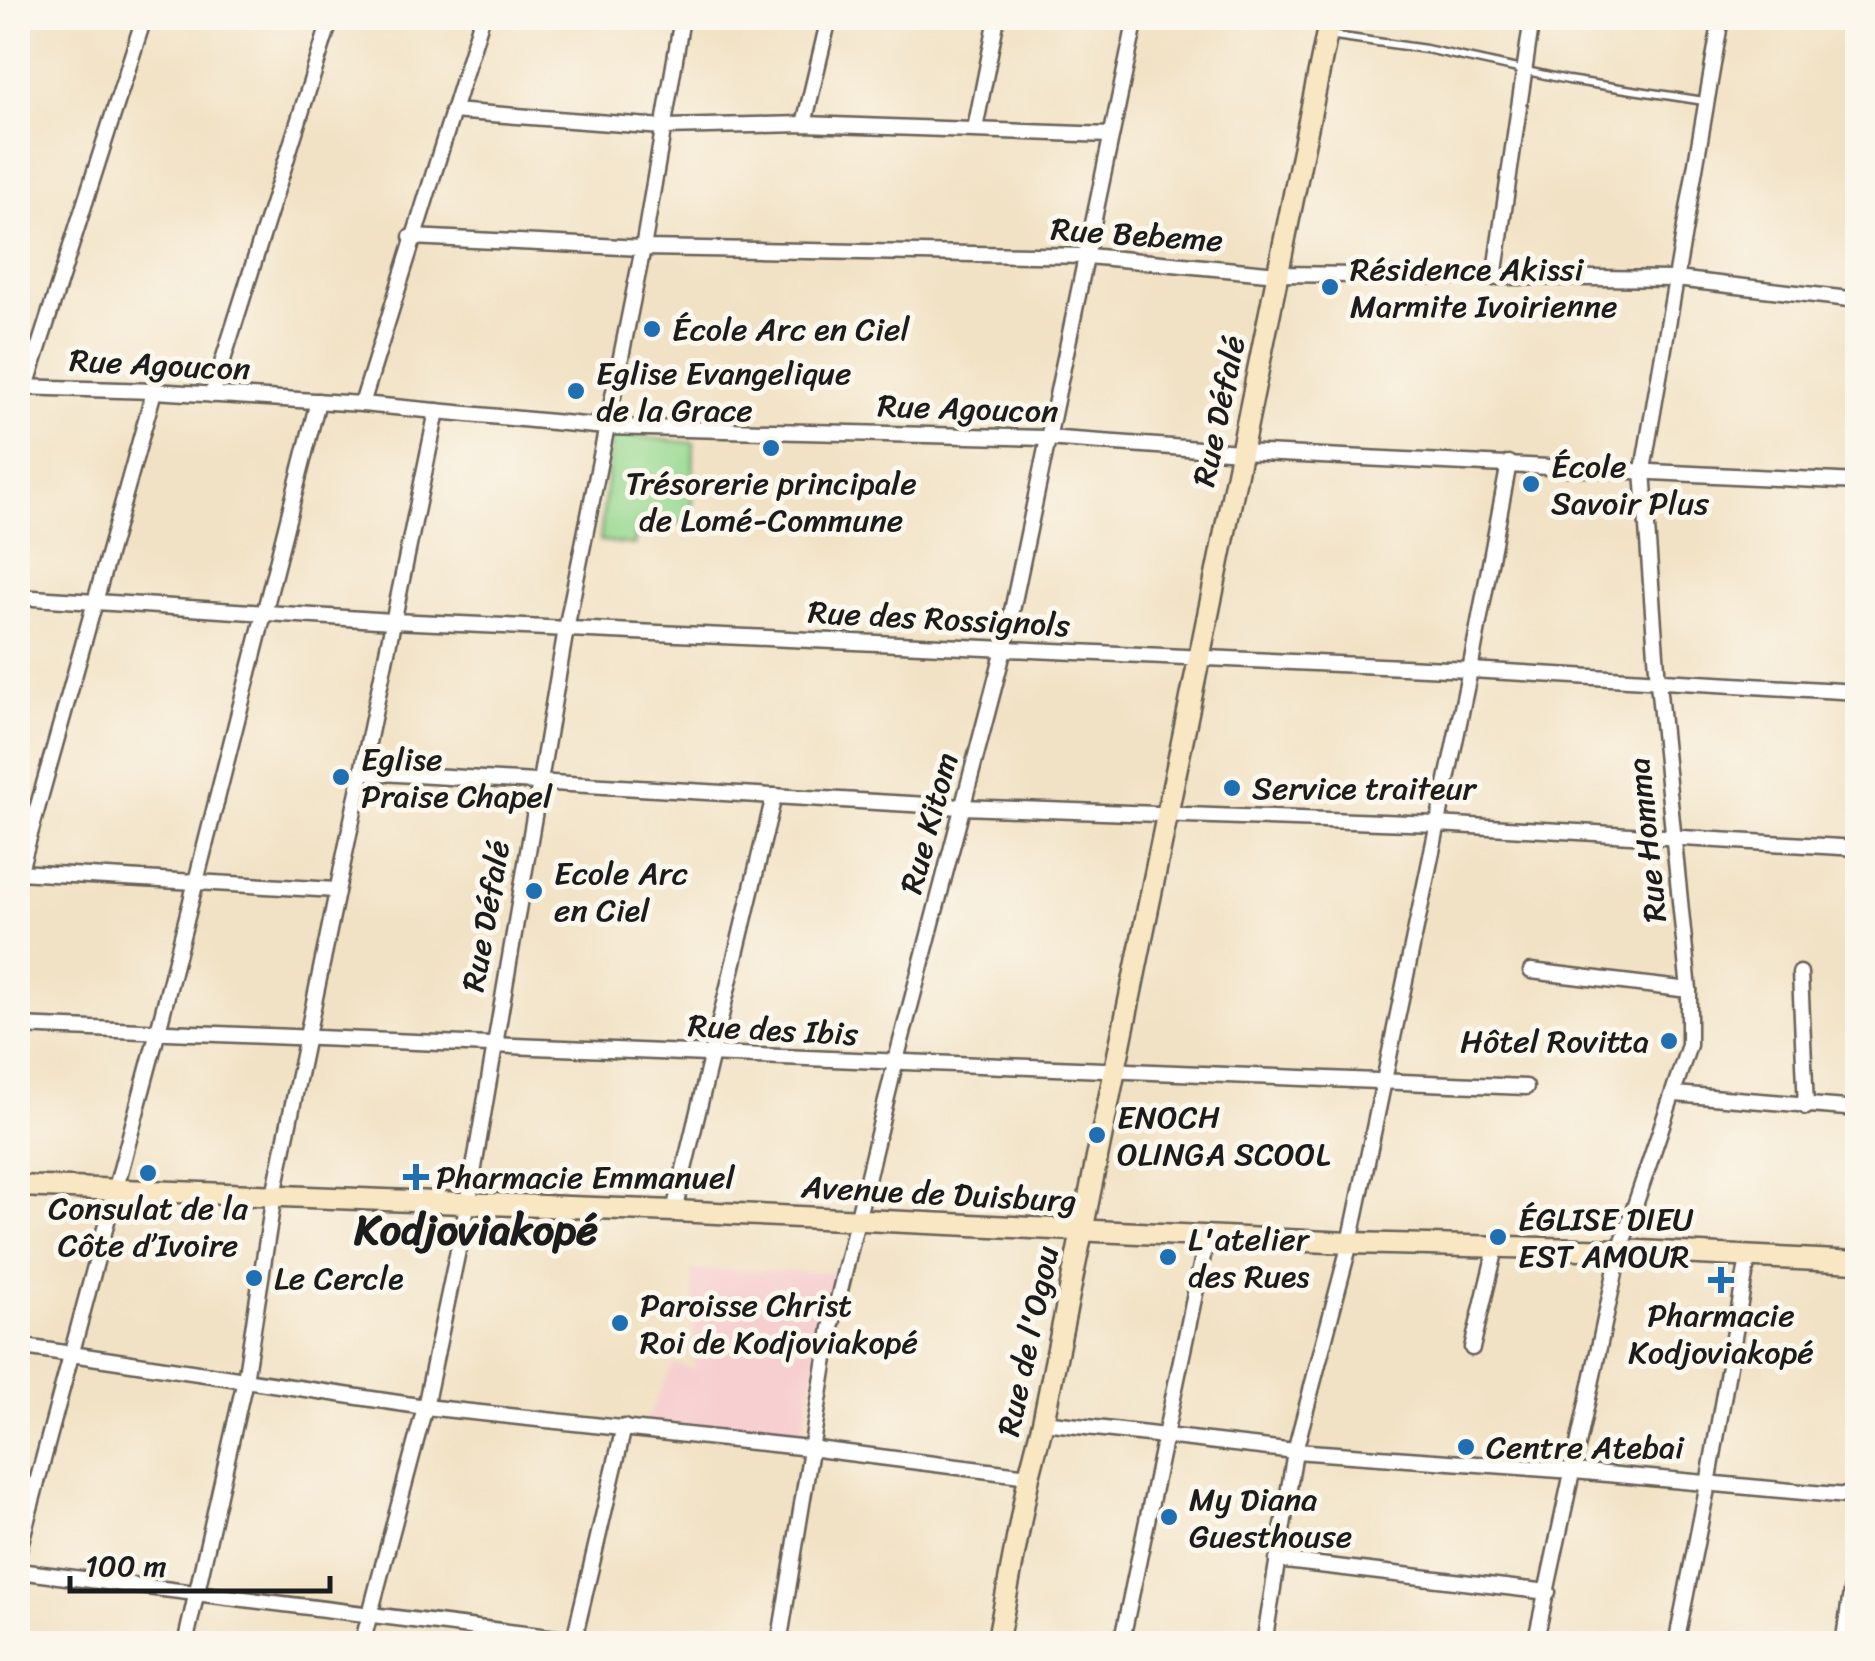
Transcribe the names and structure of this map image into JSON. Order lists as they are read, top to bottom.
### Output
{
  "streets": {
    "street": [
      "Rue Bebeme",
      "Rue Agoucon",
      "Rue Défalé",
      "Rue des Rossignols",
      "Rue Kitom",
      "Rue Homma",
      "Rue des Ibis",
      "Avenue de Duisburg",
      "Rue de l'Ogou"
    ]
  },
  "crossings": [
    ["Rue Bebeme", "Rue Défalé"],
    ["Rue Bebeme", "Rue Kitom"],
    ["Rue Bebeme", "Rue Homma"],
    ["Rue Agoucon", "Rue Défalé"],
    ["Rue Agoucon", "Rue Kitom"],
    ["Rue Agoucon", "Rue Homma"],
    ["Rue Défalé", "Rue des Rossignols"],
    ["Rue Défalé", "Rue des Ibis"],
    ["Rue Défalé", "Avenue de Duisburg"],
    ["Rue Défalé", "Rue de l'Ogou"],
    ["Rue des Rossignols", "Rue Kitom"],
    ["Rue des Rossignols", "Rue Homma"],
    ["Rue Kitom", "Rue des Ibis"],
    ["Rue Kitom", "Avenue de Duisburg"],
    ["Rue Homma", "Avenue de Duisburg"],
    ["Rue des Ibis", "Rue de l'Ogou"],
    ["Avenue de Duisburg", "Rue de l'Ogou"]
  ],
  "districts": ["Kodjoviakopé"],
  "places": {
    "other": [
      "Résidence Akissi Marmite Ivoirienne",
      "École Arc en Ciel",
      "Eglise Evangelique de la Grace",
      "Trésorerie principale de Lomé-Commune",
      "École Savoir Plus",
      "Eglise Praise Chapel",
      "Service traiteur",
      "Ecole Arc en Ciel",
      "Hôtel Rovitta",
      "ENOCH OLINGA SCOOL",
      "Consulat de la Côte d’Ivoire",
      "ÉGLISE DIEU EST AMOUR",
      "L'atelier des Rues",
      "Le Cercle",
      "Paroisse Christ Roi de Kodjoviakopé",
      "Centre Atebai",
      "My Diana Guesthouse"
    ],
    "health": ["Pharmacie Emmanuel", "Pharmacie Kodjoviakopé"]
  },
  "scale_bar": "100 m"
}
